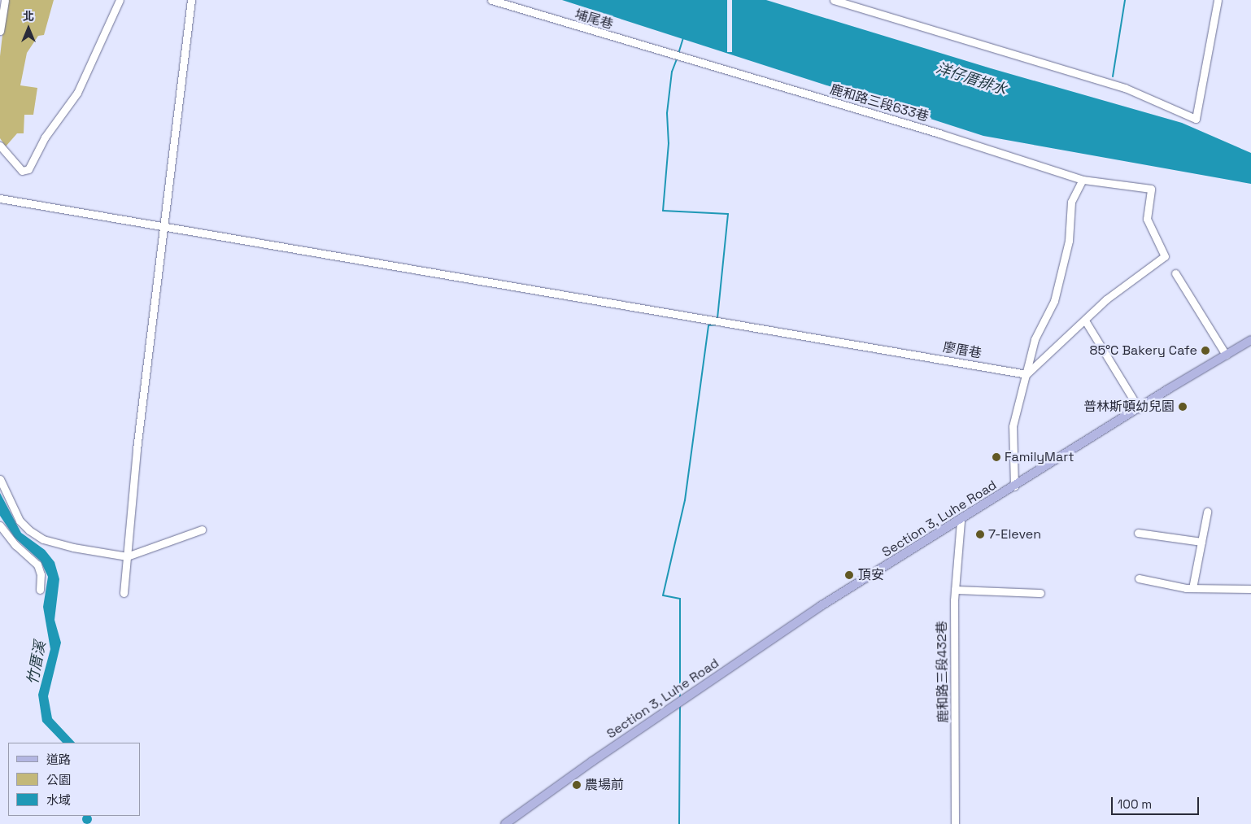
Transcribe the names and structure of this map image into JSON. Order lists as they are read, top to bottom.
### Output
{
  "streets": {
    "main road": ["Section 3, Luhe Road"],
    "street": [
      "埔尾巷",
      "鹿和路三段633巷",
      "廖厝巷",
      "鹿和路三段432巷"
    ]
  },
  "crossings": [
    ["埔尾巷", "鹿和路三段633巷"],
    ["Section 3, Luhe Road", "鹿和路三段432巷"]
  ],
  "water": ["洋仔厝排水", "竹厝溪"],
  "places": [
    "85°C Bakery Cafe",
    "普林斯頓幼兒園",
    "FamilyMart",
    "7-Eleven",
    "頂安",
    "農場前"
  ],
  "legend": ["道路", "公園", "水域"],
  "scale_bar": "100 m",
  "north": "top"
}
